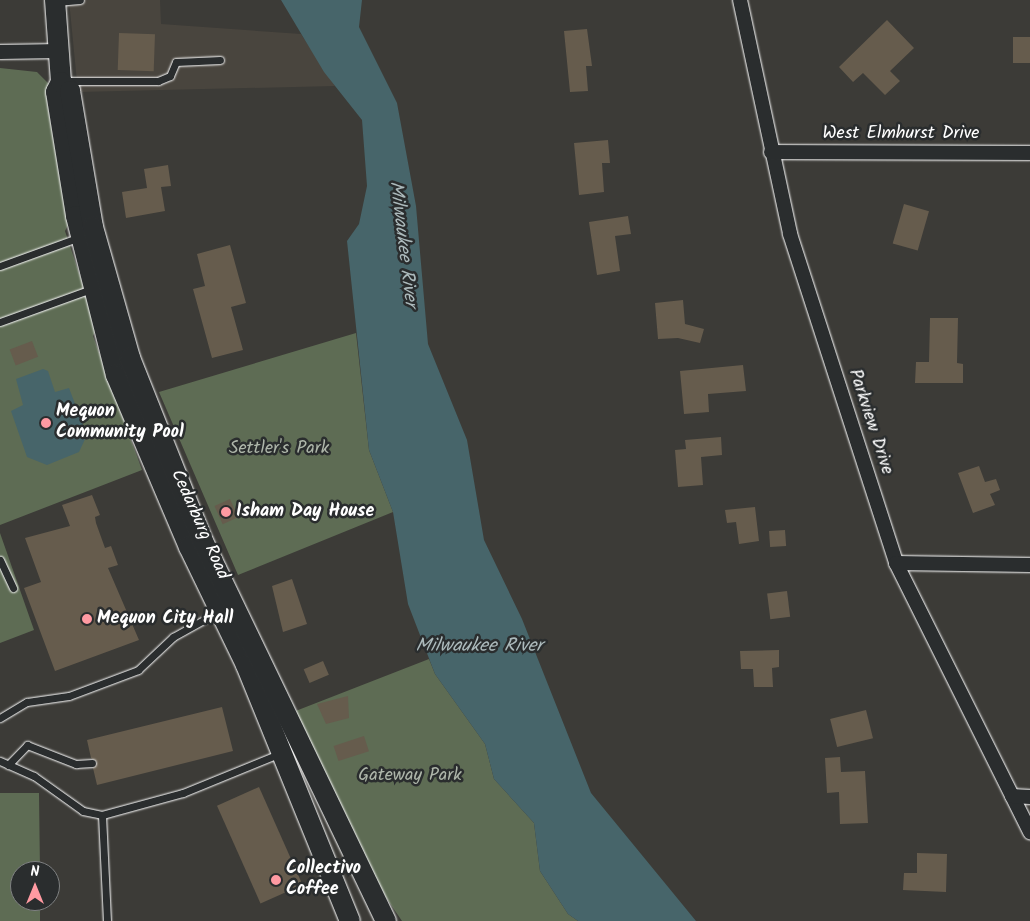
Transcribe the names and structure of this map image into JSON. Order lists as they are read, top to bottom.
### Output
{
  "streets": {
    "main road": ["Cedarburg Road"],
    "street": ["West Elmhurst Drive", "Parkview Drive"]
  },
  "crossings": [
    ["West Elmhurst Drive", "Parkview Drive"]
  ],
  "water": ["Milwaukee River"],
  "parks": ["Settler's Park", "Gateway Park"],
  "places": [
    "Mequon Community Pool",
    "Isham Day House",
    "Mequon City Hall",
    "Collectivo Coffee"
  ],
  "north": "top"
}
